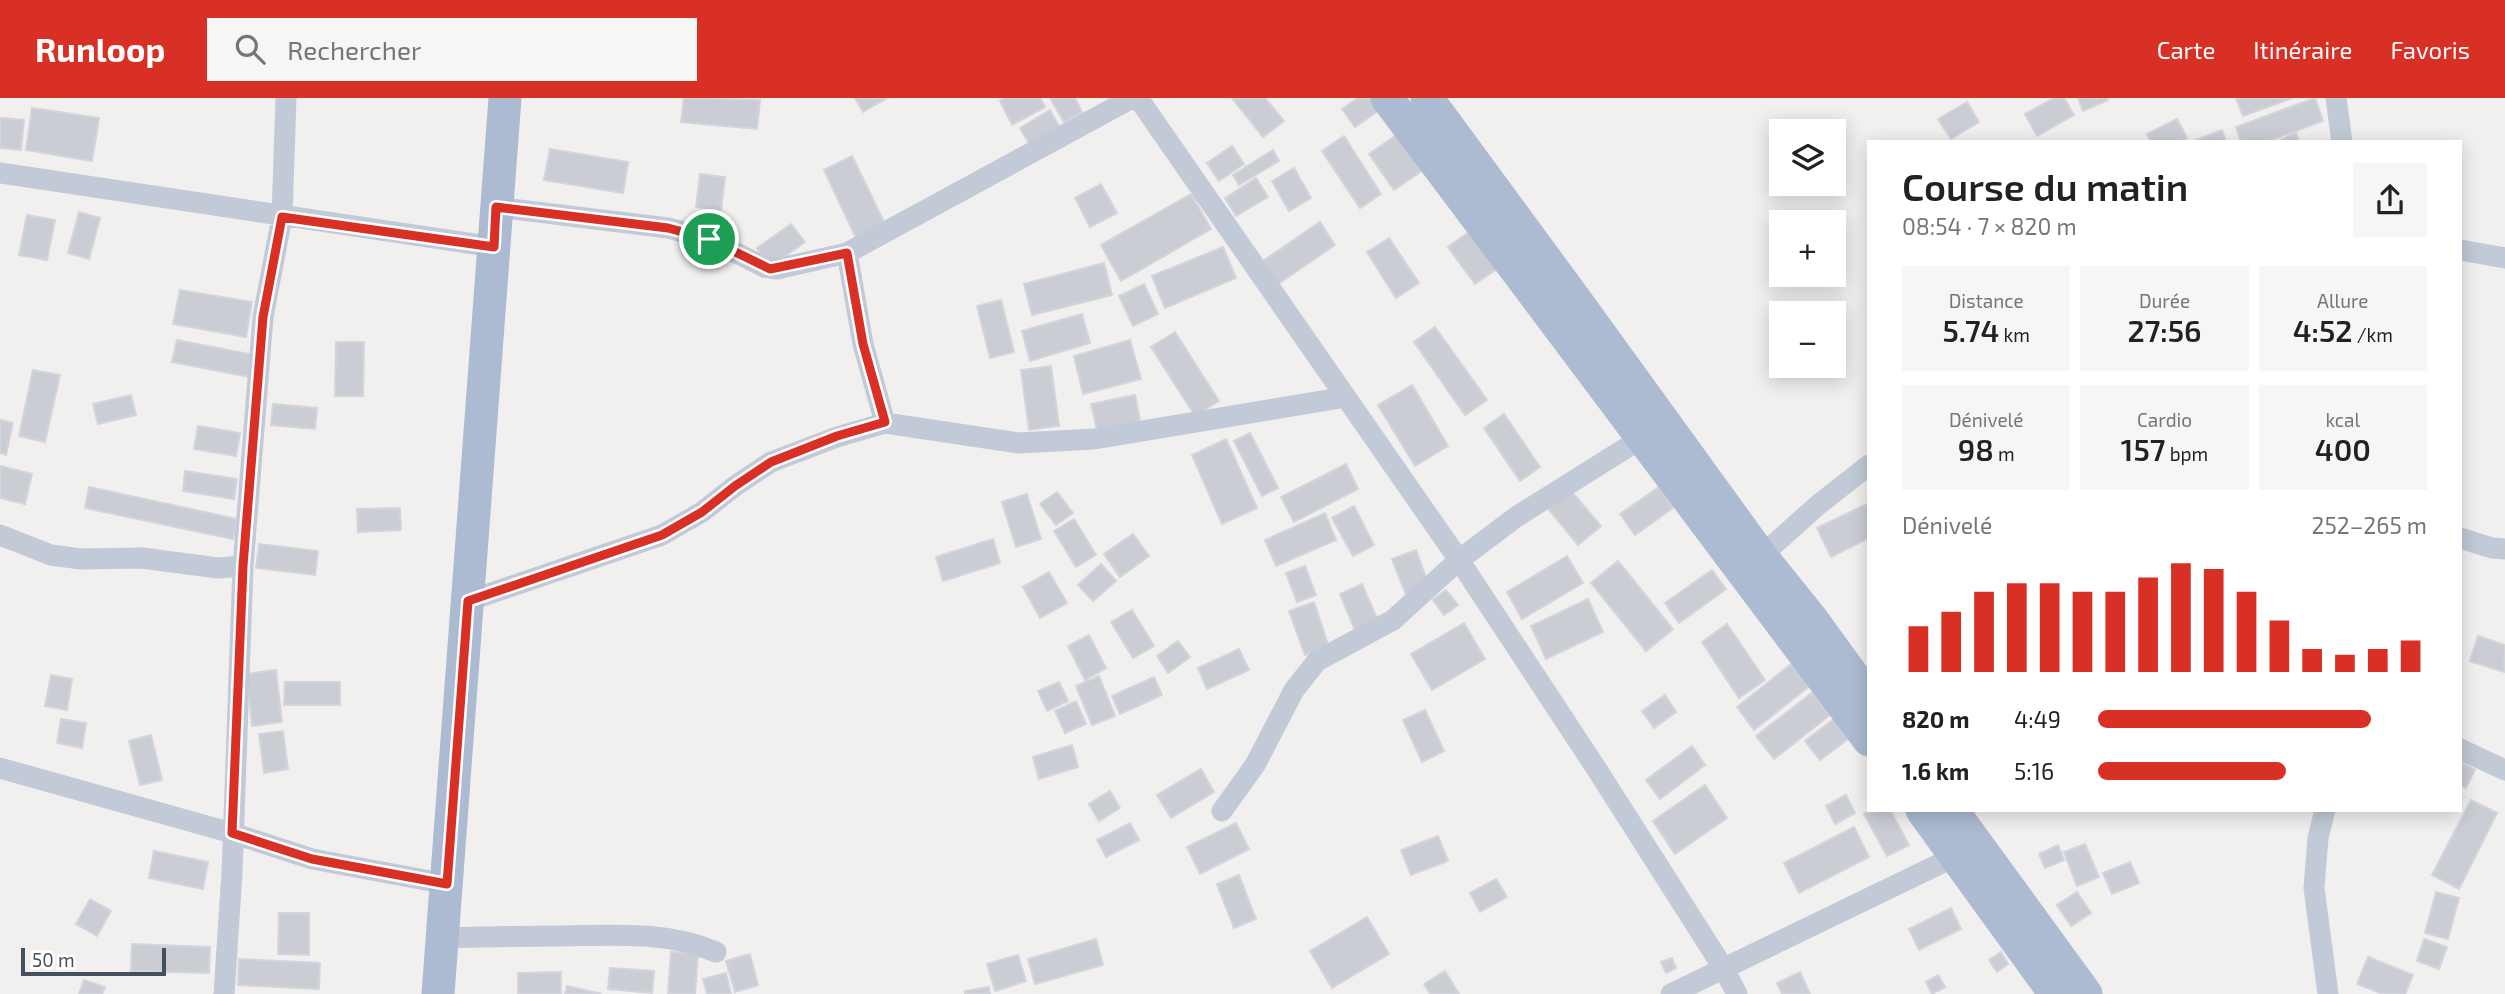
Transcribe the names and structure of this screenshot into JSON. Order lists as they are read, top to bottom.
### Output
{
  "scale_bar": "50 m",
  "page": {
    "header": "Runloop",
    "search": "Rechercher",
    "nav": ["Carte", "Itinéraire", "Favoris"],
    "map_buttons": ["+", "−"],
    "heading": ["Course du matin", "08:54 · 7 × 820 m"],
    "stats": [
      ["Distance", "5.74 km"],
      ["Durée", "27:56"],
      ["Allure", "4:52 /km"],
      ["Dénivelé", "98 m"],
      ["Cardio", "157 bpm"],
      ["kcal", "400"]
    ],
    "chart": ["Dénivelé", "252–265 m"],
    "list": [
      {
        "name": "820 m",
        "note": "4:49"
      },
      {
        "name": "1.6 km",
        "note": "5:16"
      }
    ],
    "scale": "50 m"
  }
}
